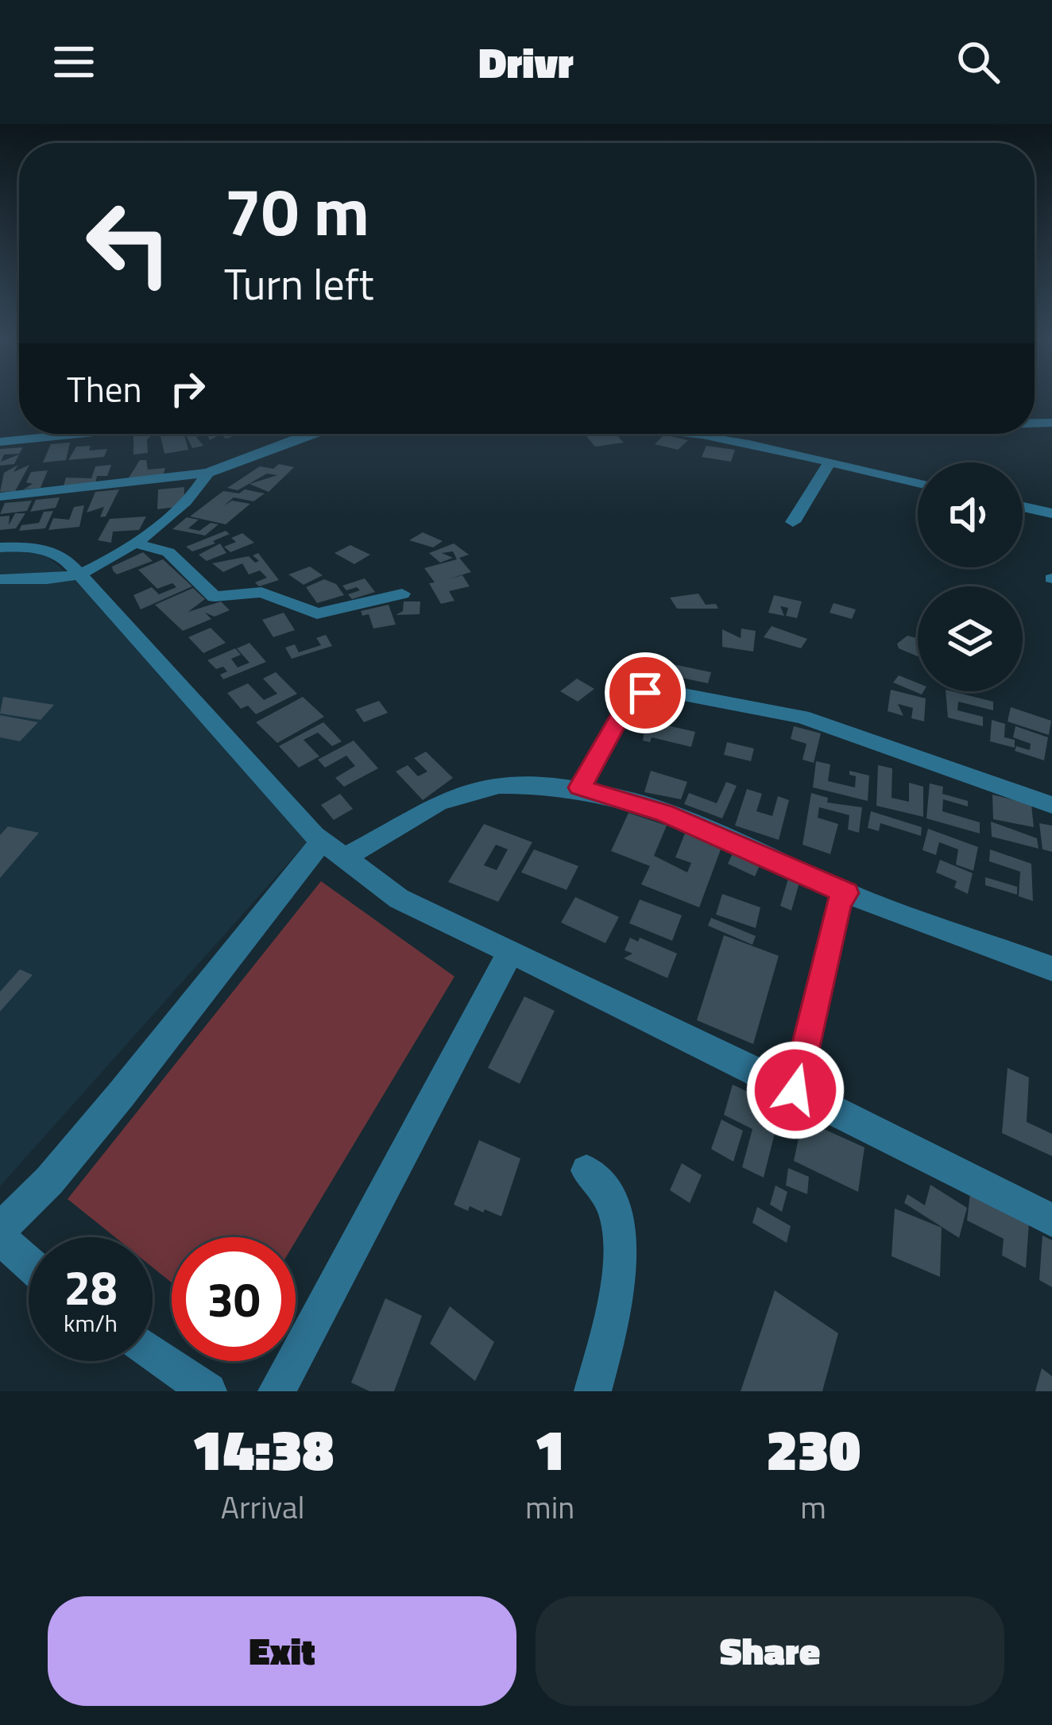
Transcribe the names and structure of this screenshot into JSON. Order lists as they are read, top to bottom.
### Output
{
  "page": {
    "header": "Drivr",
    "turn": ["70 m", "Turn left"],
    "then": "Then",
    "speed": "28 km/h",
    "limit": "30",
    "eta": [
      "14:38",
      "Arrival",
      "1",
      "min",
      "230",
      "m"
    ],
    "buttons": ["Exit", "Share"]
  }
}
